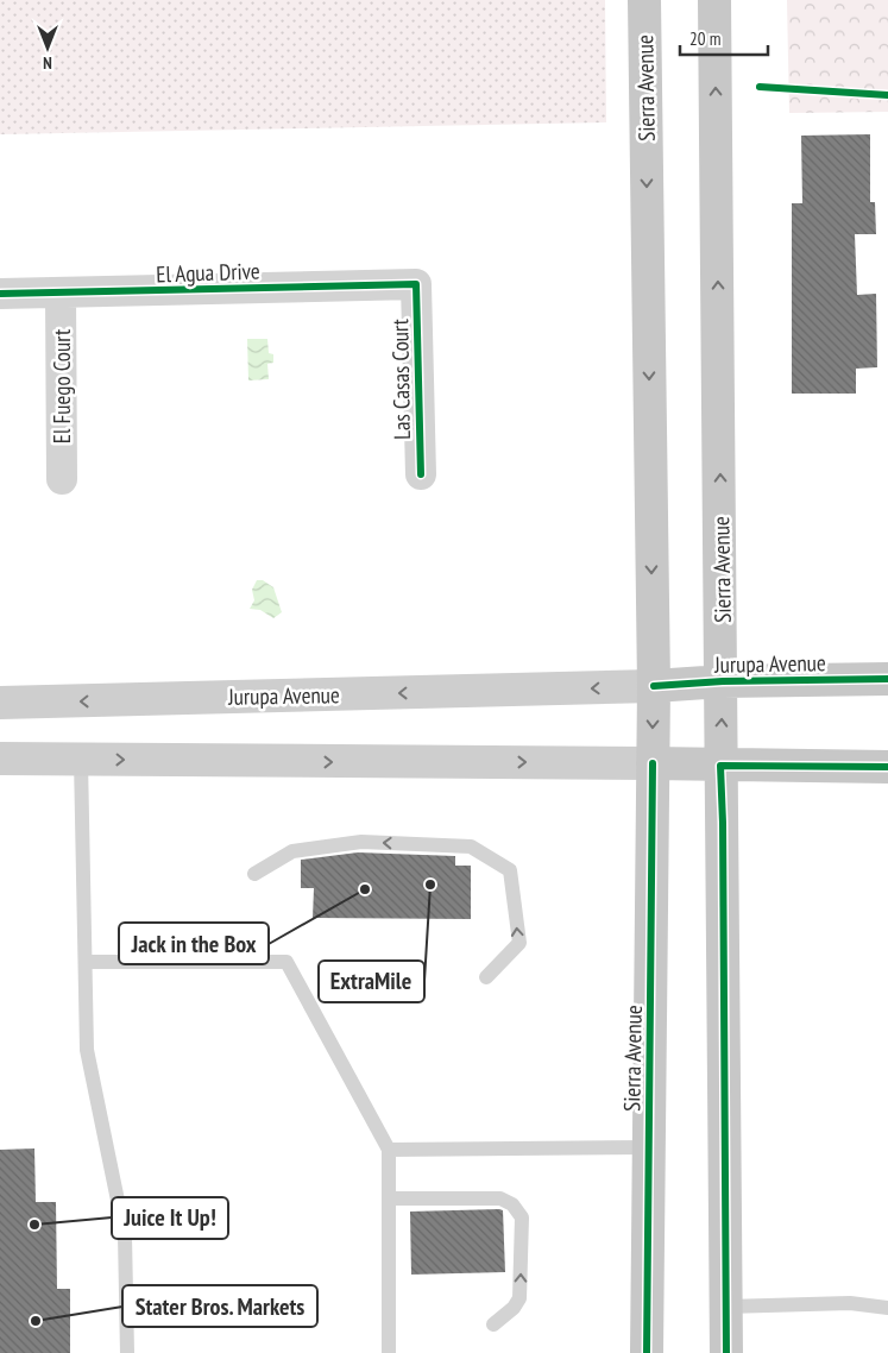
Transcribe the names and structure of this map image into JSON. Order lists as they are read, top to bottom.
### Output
{
  "streets": {
    "main road": ["Sierra Avenue", "Jurupa Avenue"],
    "street": ["El Agua Drive", "Las Casas Court", "El Fuego Court"]
  },
  "crossings": [
    ["Sierra Avenue", "Jurupa Avenue"],
    ["El Agua Drive", "Las Casas Court"],
    ["El Agua Drive", "El Fuego Court"]
  ],
  "places": [
    "ExtraMile",
    "Jack in the Box",
    "Juice It Up!",
    "Stater Bros. Markets"
  ],
  "scale_bar": "20 m",
  "north": "bottom"
}
